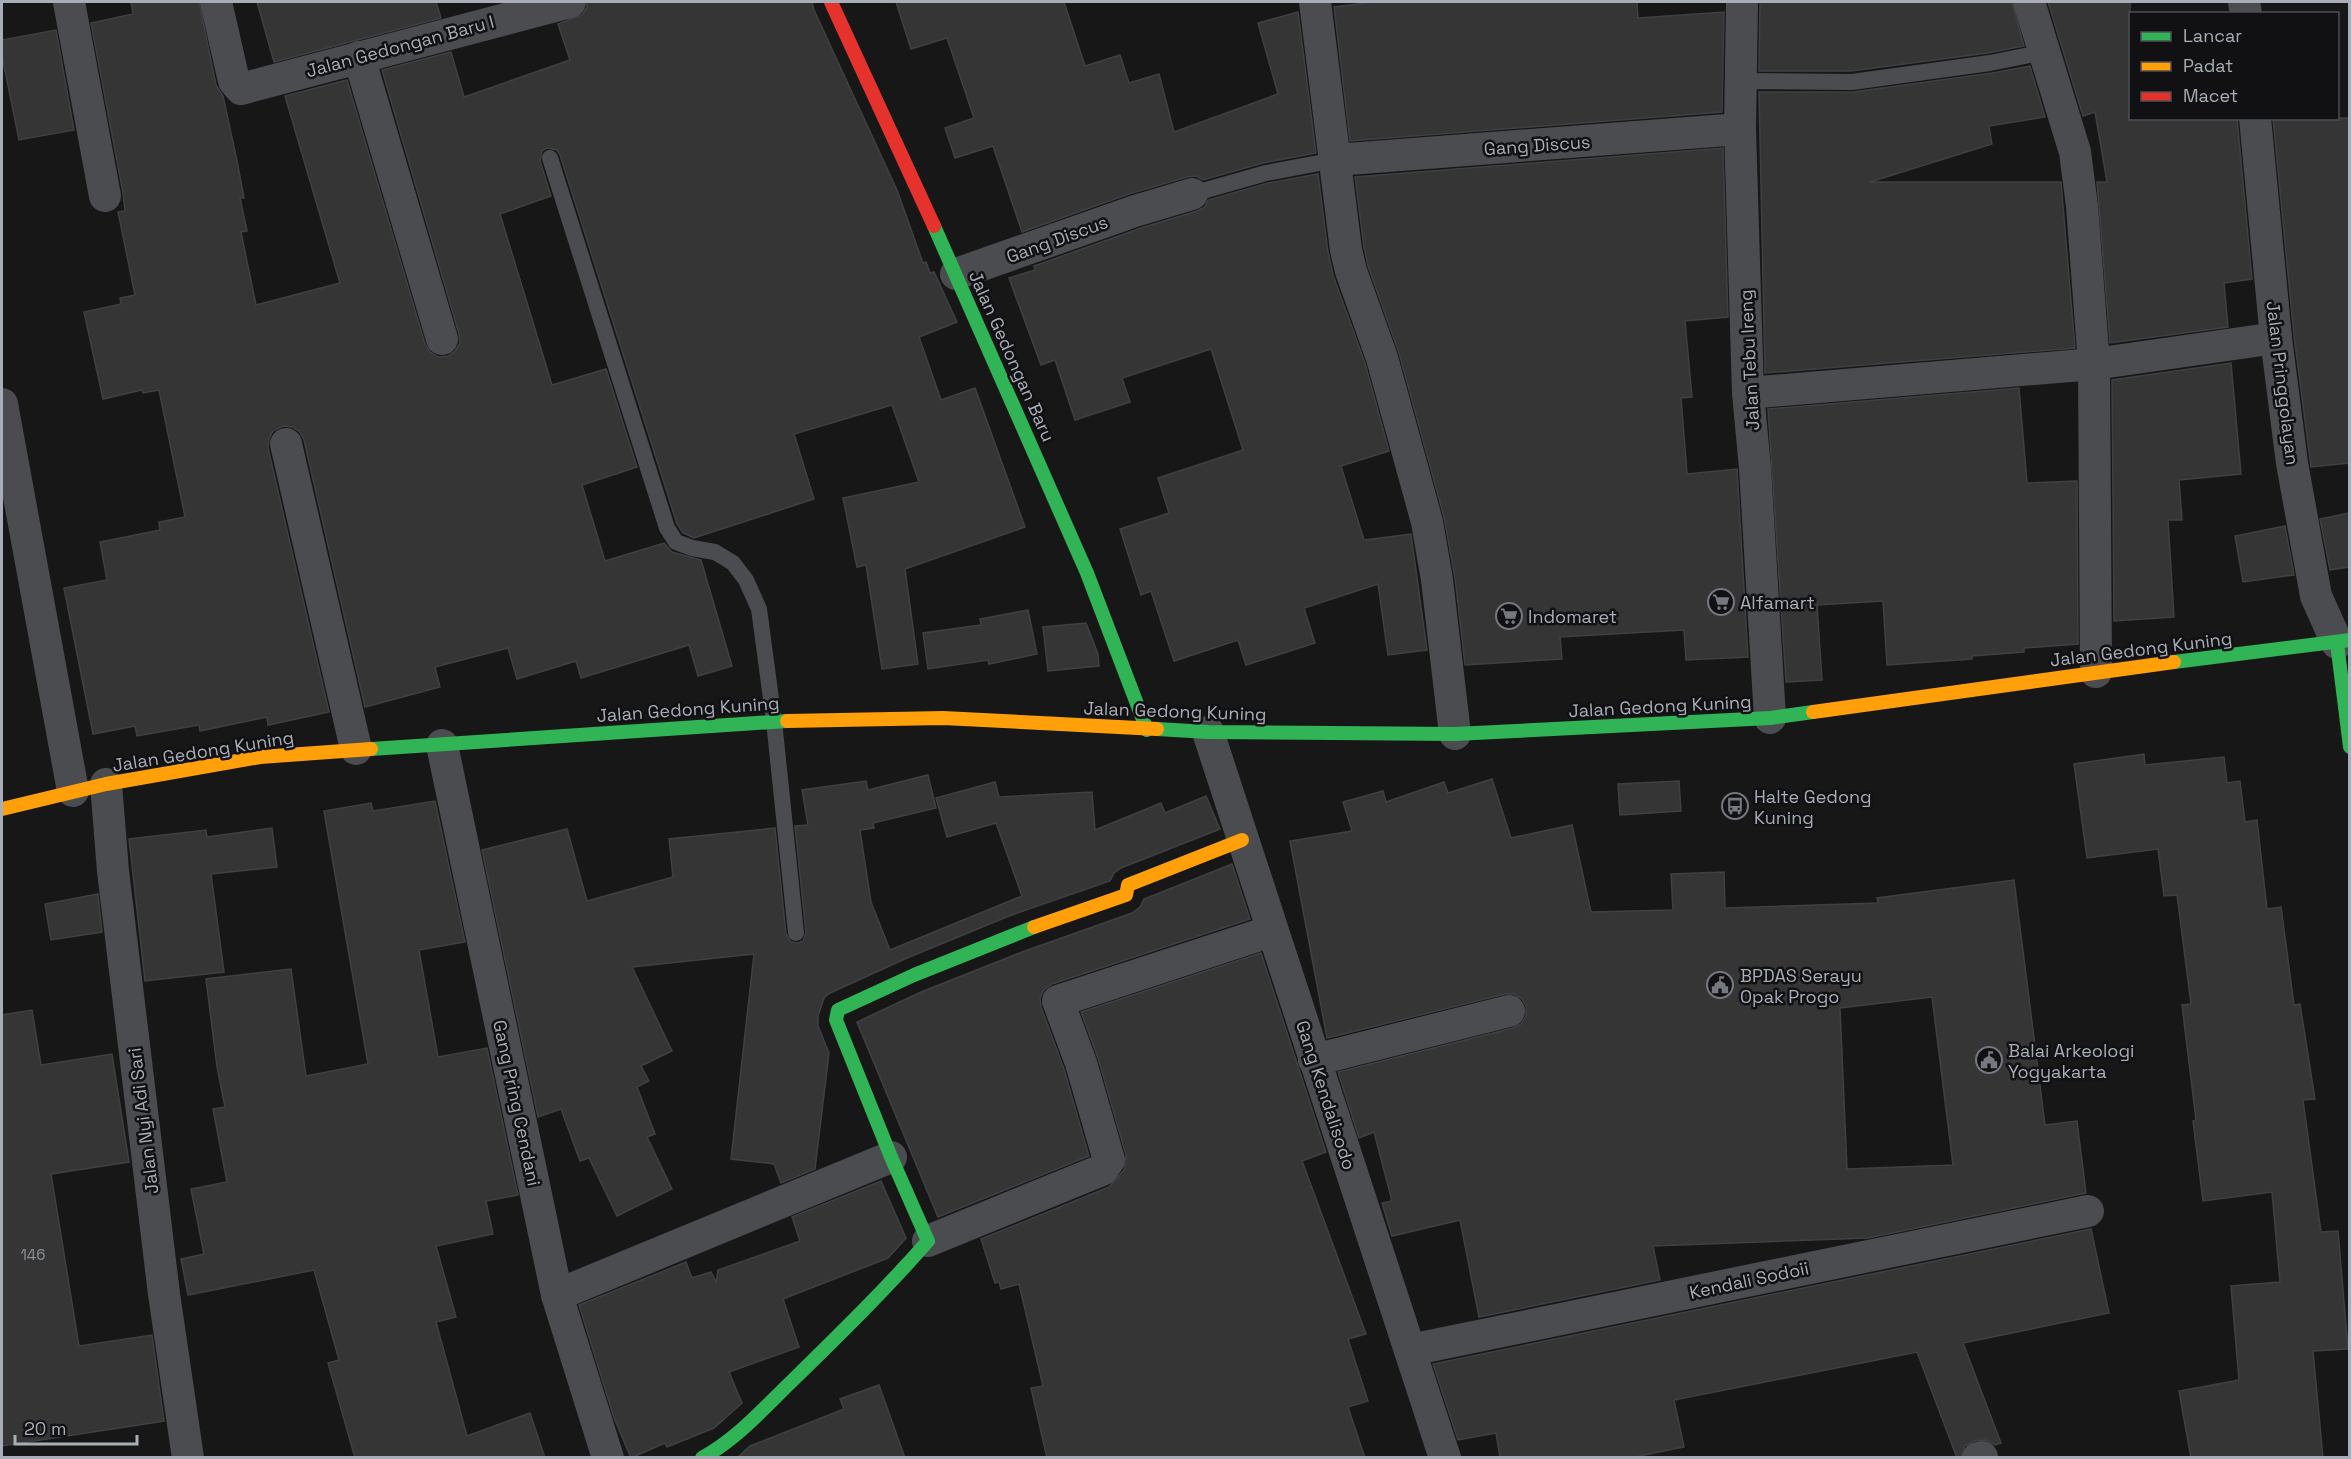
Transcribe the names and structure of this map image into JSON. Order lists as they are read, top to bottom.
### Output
{
  "streets": {
    "main road": ["Jalan Gedongan Baru", "Jalan Gedong Kuning"],
    "street": [
      "Jalan Gedongan Baru I",
      "Gang Discus",
      "Jalan Tebu Ireng",
      "Jalan Pringgolayan",
      "Gang Kendalisodo",
      "Gang Pring Cendani",
      "Jalan Nyi Adi Sari",
      "Kendali Sodoii"
    ]
  },
  "crossings": [
    ["Gang Discus", "Jalan Gedongan Baru"],
    ["Gang Discus", "Jalan Tebu Ireng"],
    ["Jalan Gedongan Baru", "Jalan Gedong Kuning"],
    ["Jalan Tebu Ireng", "Jalan Gedong Kuning"],
    ["Jalan Pringgolayan", "Jalan Gedong Kuning"],
    ["Jalan Gedong Kuning", "Gang Kendalisodo"],
    ["Jalan Gedong Kuning", "Gang Pring Cendani"],
    ["Jalan Gedong Kuning", "Jalan Nyi Adi Sari"],
    ["Gang Kendalisodo", "Kendali Sodoii"]
  ],
  "places": {
    "supermarket": ["Alfamart", "Indomaret"],
    "bus stop": ["Halte Gedong Kuning"],
    "public building": ["BPDAS Serayu Opak Progo", "Balai Arkeologi Yogyakarta"]
  },
  "house_numbers": ["146"],
  "legend": ["Lancar", "Padat", "Macet"],
  "scale_bar": "20 m"
}
